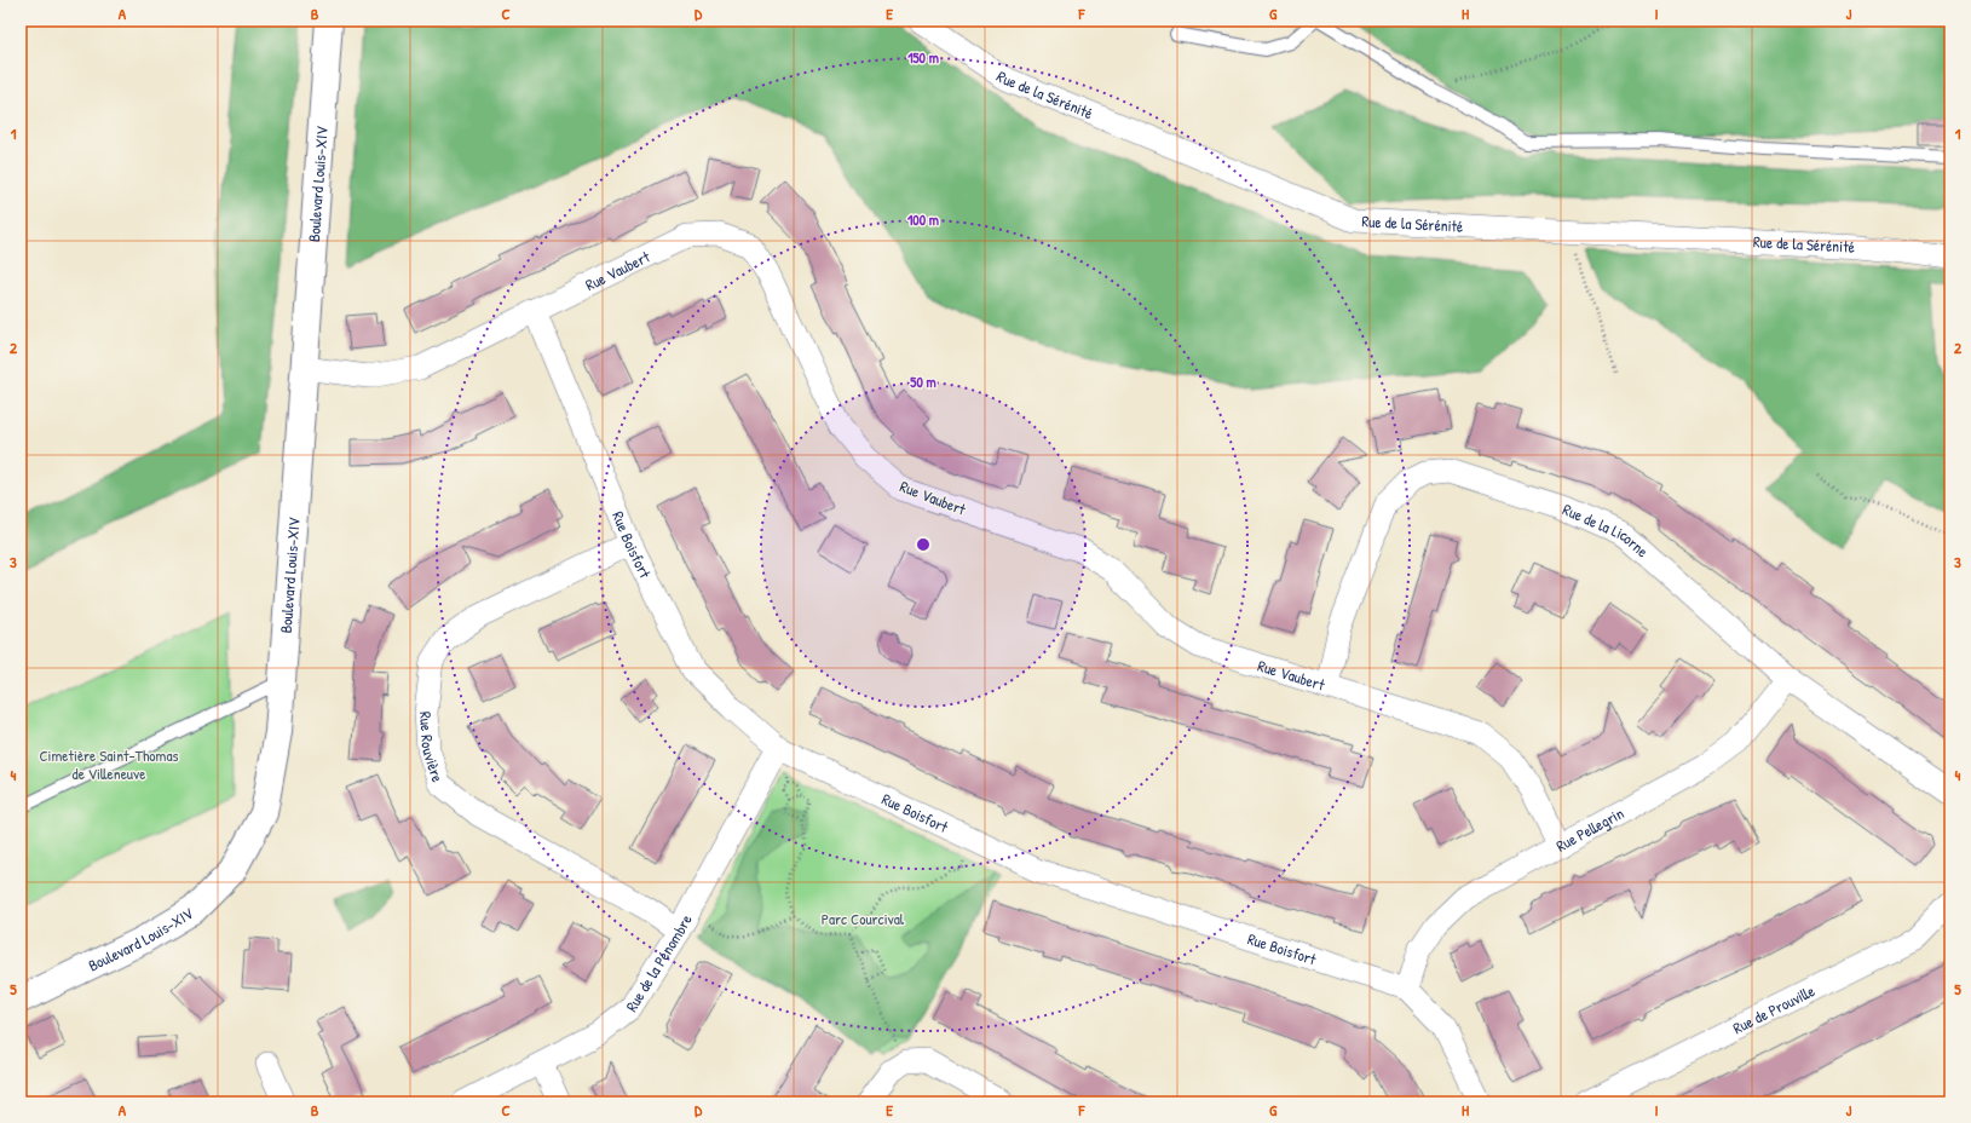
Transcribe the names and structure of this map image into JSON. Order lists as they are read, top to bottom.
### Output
{
  "streets": {
    "main road": ["Boulevard Louis-XIV"],
    "street": [
      "Rue de la Sérénité",
      "Rue Vaubert",
      "Rue de la Licorne",
      "Rue Boisfort",
      "Rue Rouvière",
      "Rue Pellegrin",
      "Rue de la Pénombre",
      "Rue de Prouville"
    ]
  },
  "crossings": [
    ["Boulevard Louis-XIV", "Rue Vaubert"],
    ["Rue Vaubert", "Rue de la Licorne"],
    ["Rue Vaubert", "Rue Boisfort"],
    ["Rue Vaubert", "Rue Pellegrin"],
    ["Rue de la Licorne", "Rue Pellegrin"],
    ["Rue Boisfort", "Rue Rouvière"],
    ["Rue Boisfort", "Rue Pellegrin"],
    ["Rue Boisfort", "Rue de la Pénombre"],
    ["Rue Rouvière", "Rue de la Pénombre"]
  ],
  "parks": ["Cimetière Saint-Thomas de Villeneuve", "Parc Courcival"],
  "grid": {
    "columns": [
      "A",
      "B",
      "C",
      "D",
      "E",
      "F",
      "G",
      "H",
      "I",
      "J"
    ],
    "rows": [
      "1",
      "2",
      "3",
      "4",
      "5"
    ]
  },
  "rings": ["150 m", "100 m", "50 m"]
}
